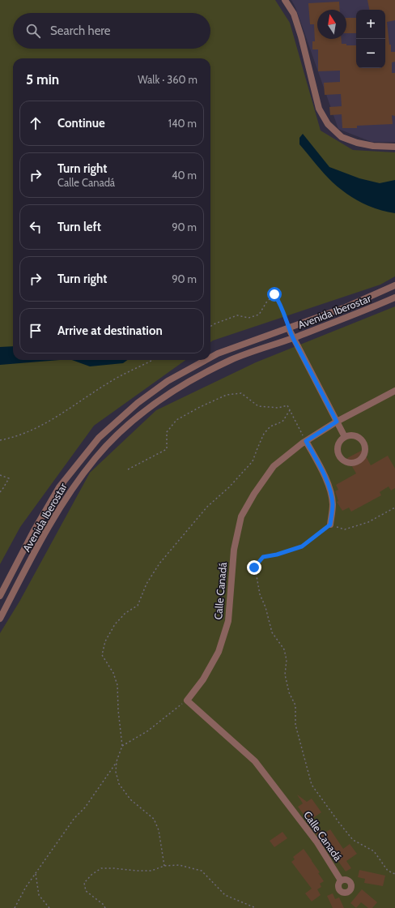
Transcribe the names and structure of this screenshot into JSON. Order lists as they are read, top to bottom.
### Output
{
  "streets": {
    "street": ["Avenida Iberostar", "Calle Canadá"]
  },
  "north": "top",
  "page": {
    "map_buttons": ["+", "−"],
    "search": "Search here",
    "heading": ["5 min", "Walk · 360 m"],
    "list": [
      ["Continue", "140 m"],
      ["Turn right", "Calle Canadá", "40 m"],
      ["Turn left", "90 m"],
      ["Turn right", "90 m"],
      "Arrive at destination"
    ]
  }
}
